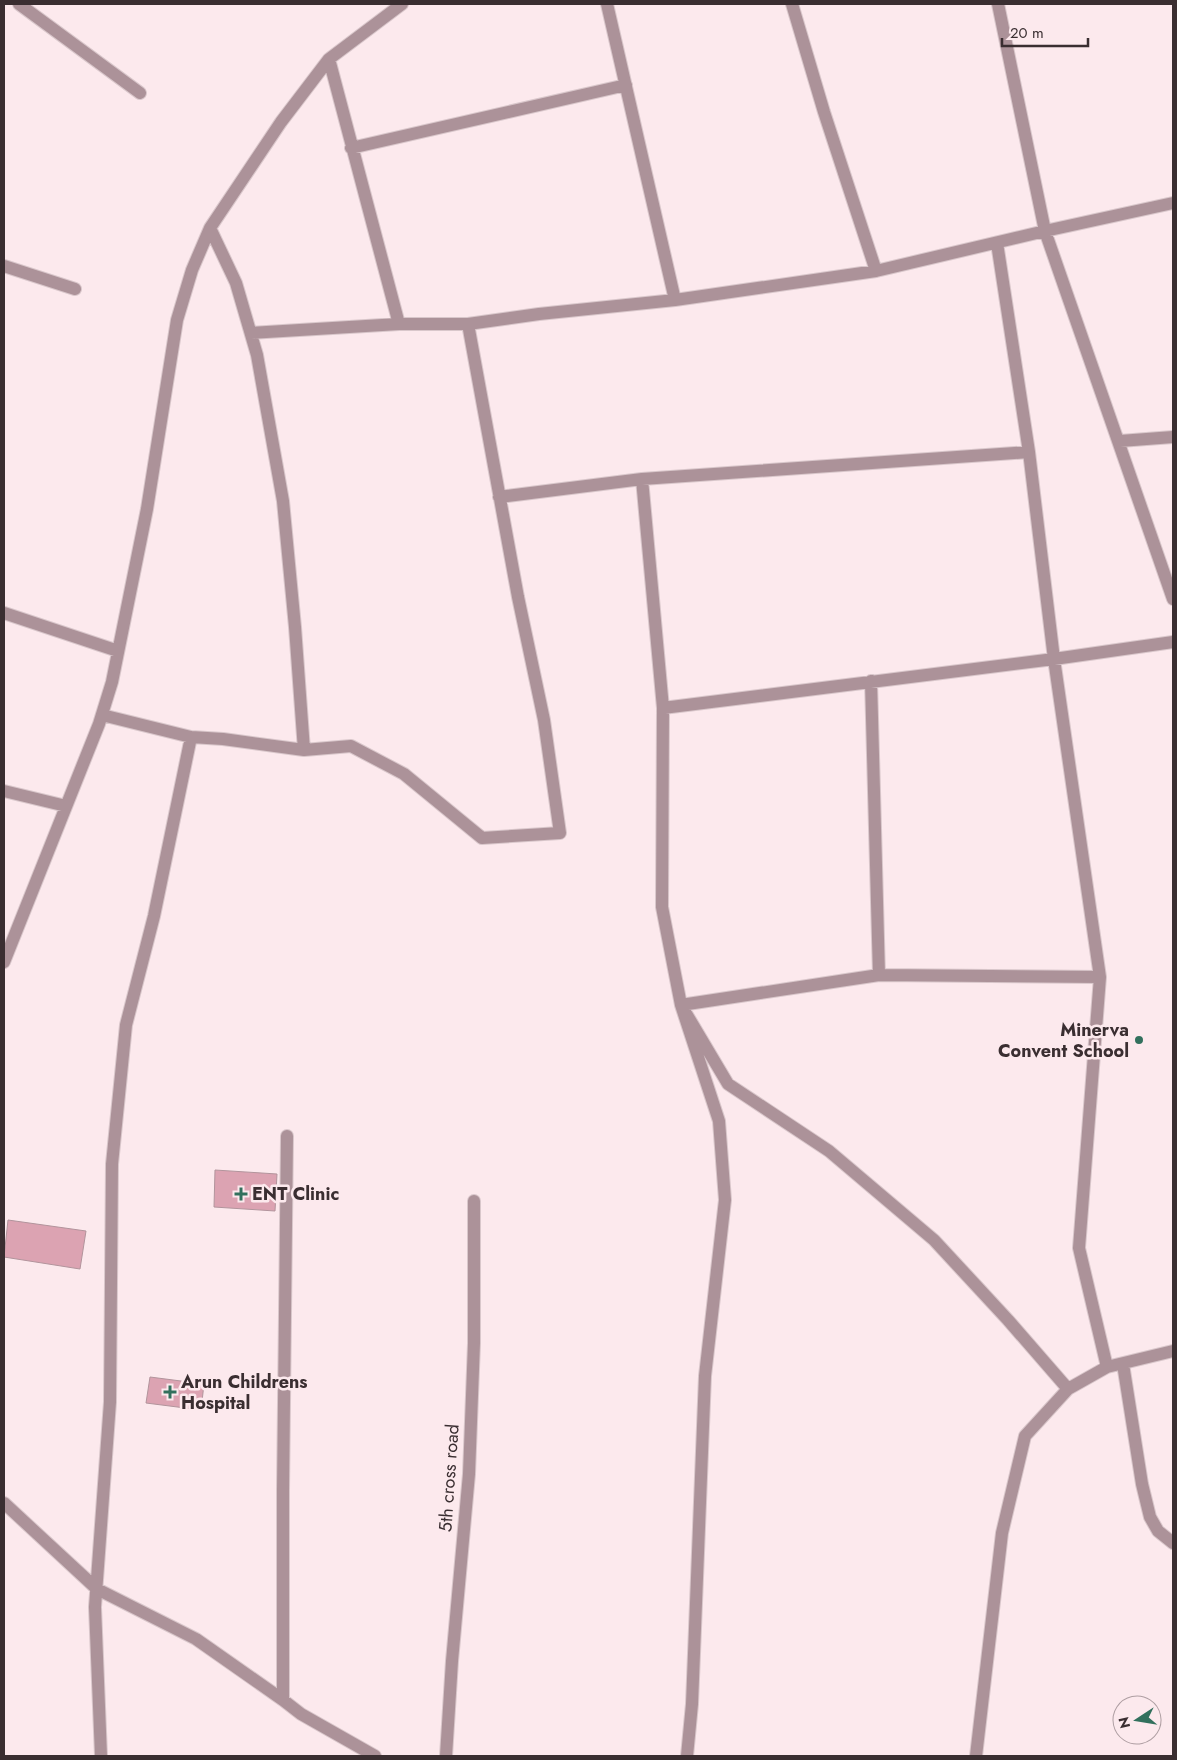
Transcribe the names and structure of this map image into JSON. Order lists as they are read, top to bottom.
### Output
{
  "streets": {
    "street": ["5th cross road"]
  },
  "places": {
    "other": ["Minerva Convent School"],
    "health": ["ENT Clinic", "Arun Childrens Hospital"]
  },
  "scale_bar": "20 m",
  "north": "left"
}
